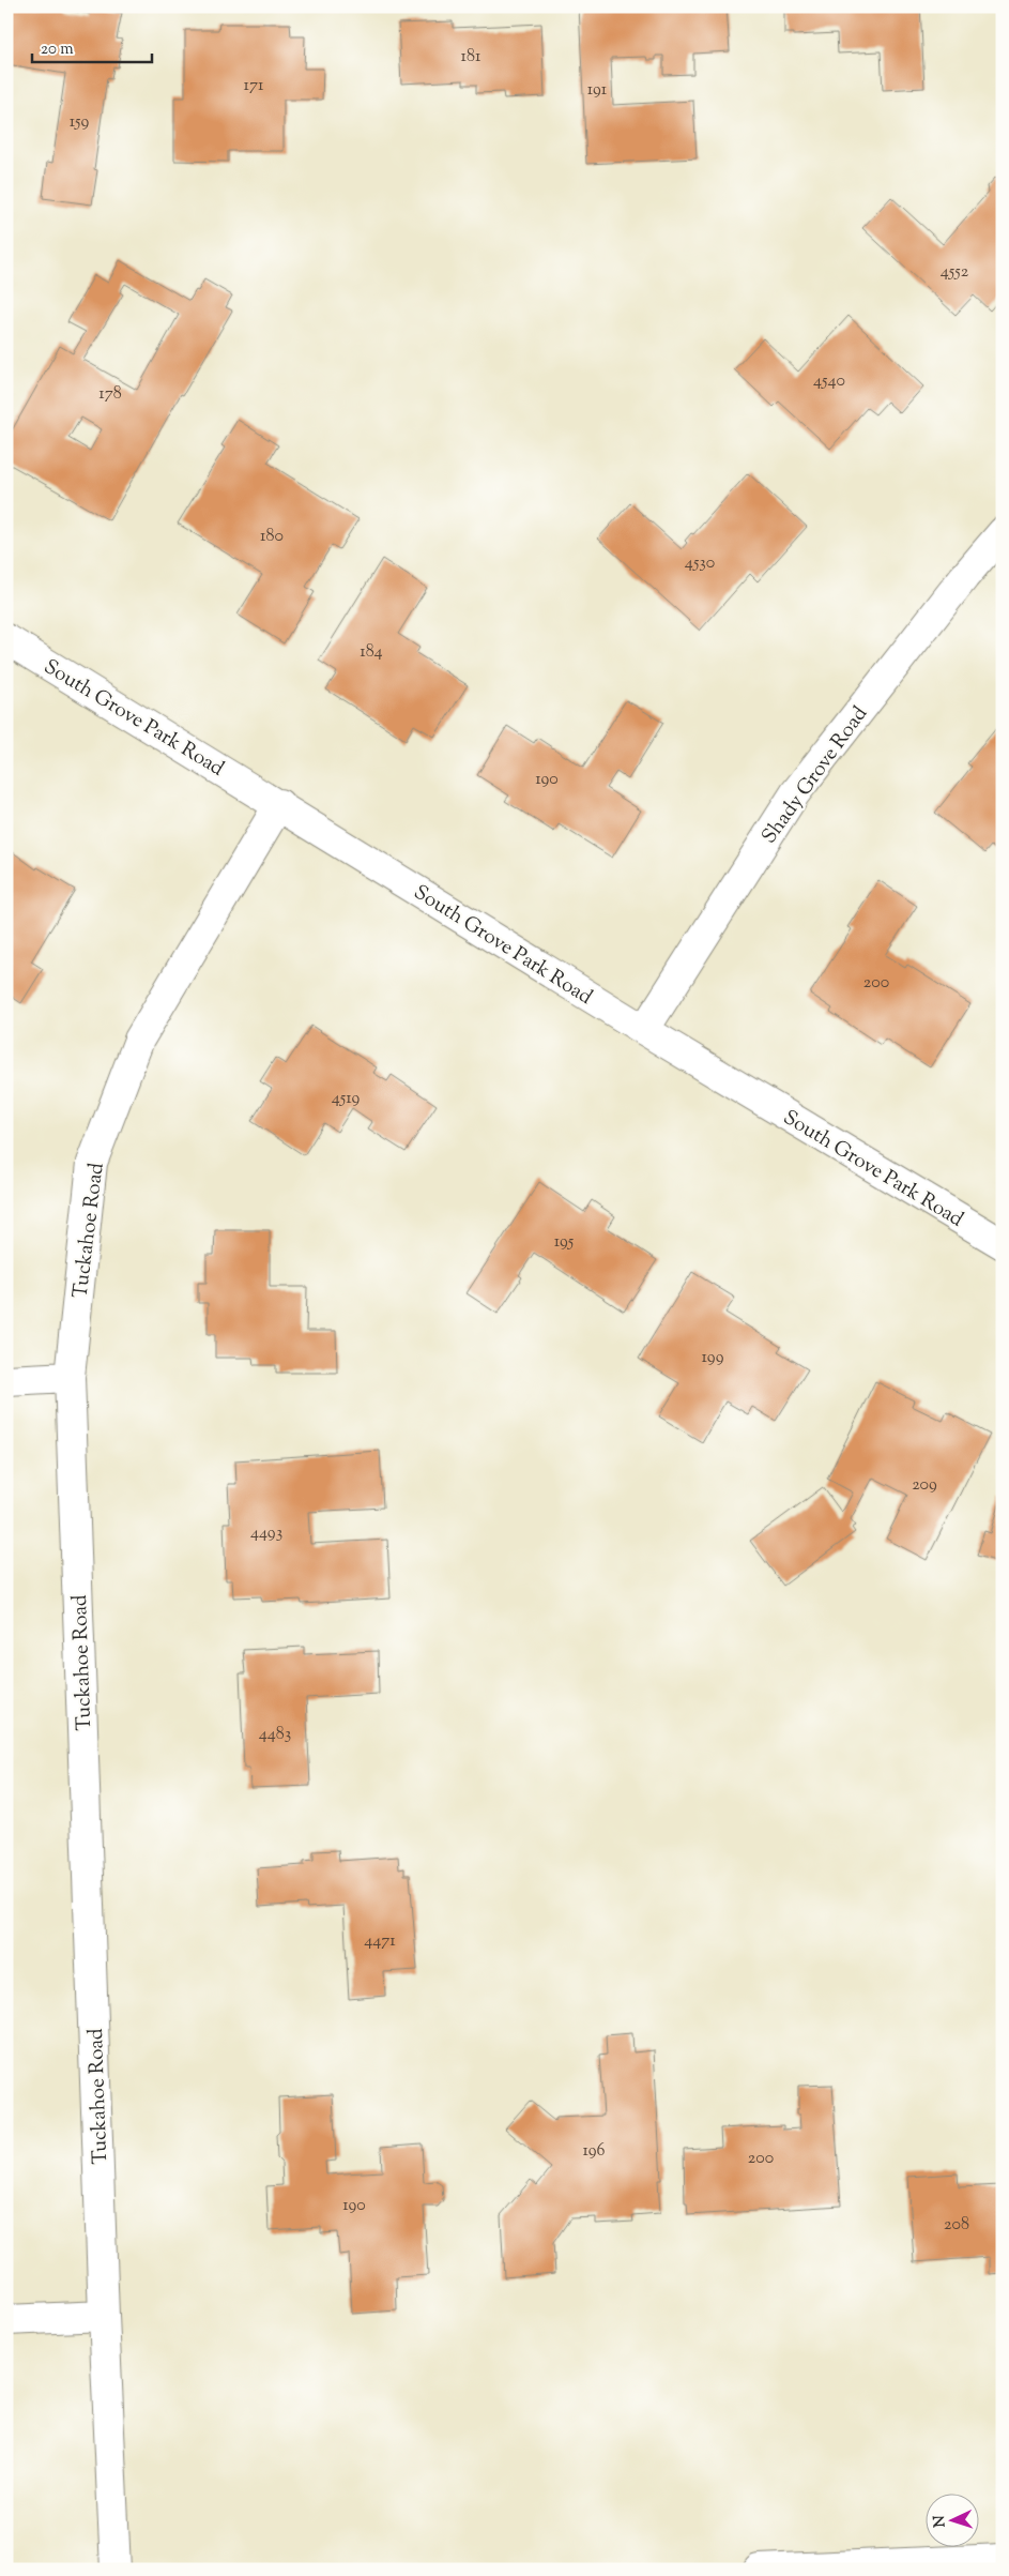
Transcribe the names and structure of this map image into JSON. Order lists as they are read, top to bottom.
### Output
{
  "streets": {
    "street": ["South Grove Park Road", "Shady Grove Road", "Tuckahoe Road"]
  },
  "crossings": [
    ["South Grove Park Road", "Shady Grove Road"],
    ["South Grove Park Road", "Tuckahoe Road"]
  ],
  "house_numbers": [
    "181",
    "171",
    "191",
    "159",
    "4552",
    "4540",
    "178",
    "180",
    "4530",
    "184",
    "190",
    "200",
    "4519",
    "195",
    "199",
    "209",
    "4493",
    "4483",
    "4471",
    "196",
    "200",
    "190",
    "208"
  ],
  "scale_bar": "20 m",
  "north": "left"
}
